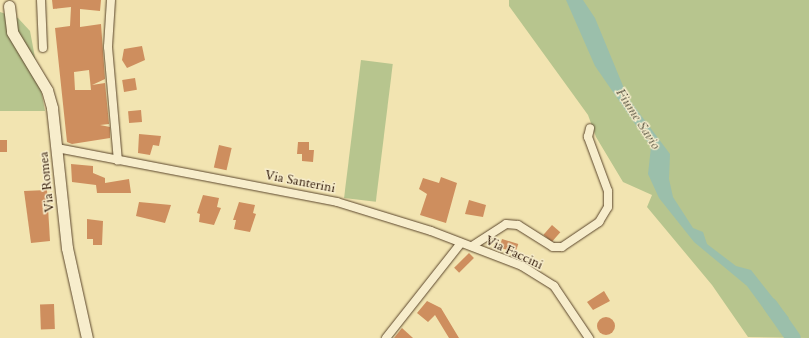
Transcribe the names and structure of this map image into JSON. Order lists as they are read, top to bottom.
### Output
{
  "streets": {
    "main road": ["Via Romea"],
    "street": ["Via Santerini", "Via Faccini"]
  },
  "crossings": [
    ["Via Romea", "Via Santerini"],
    ["Via Santerini", "Via Faccini"]
  ],
  "water": ["Fiume Savio"]
}
